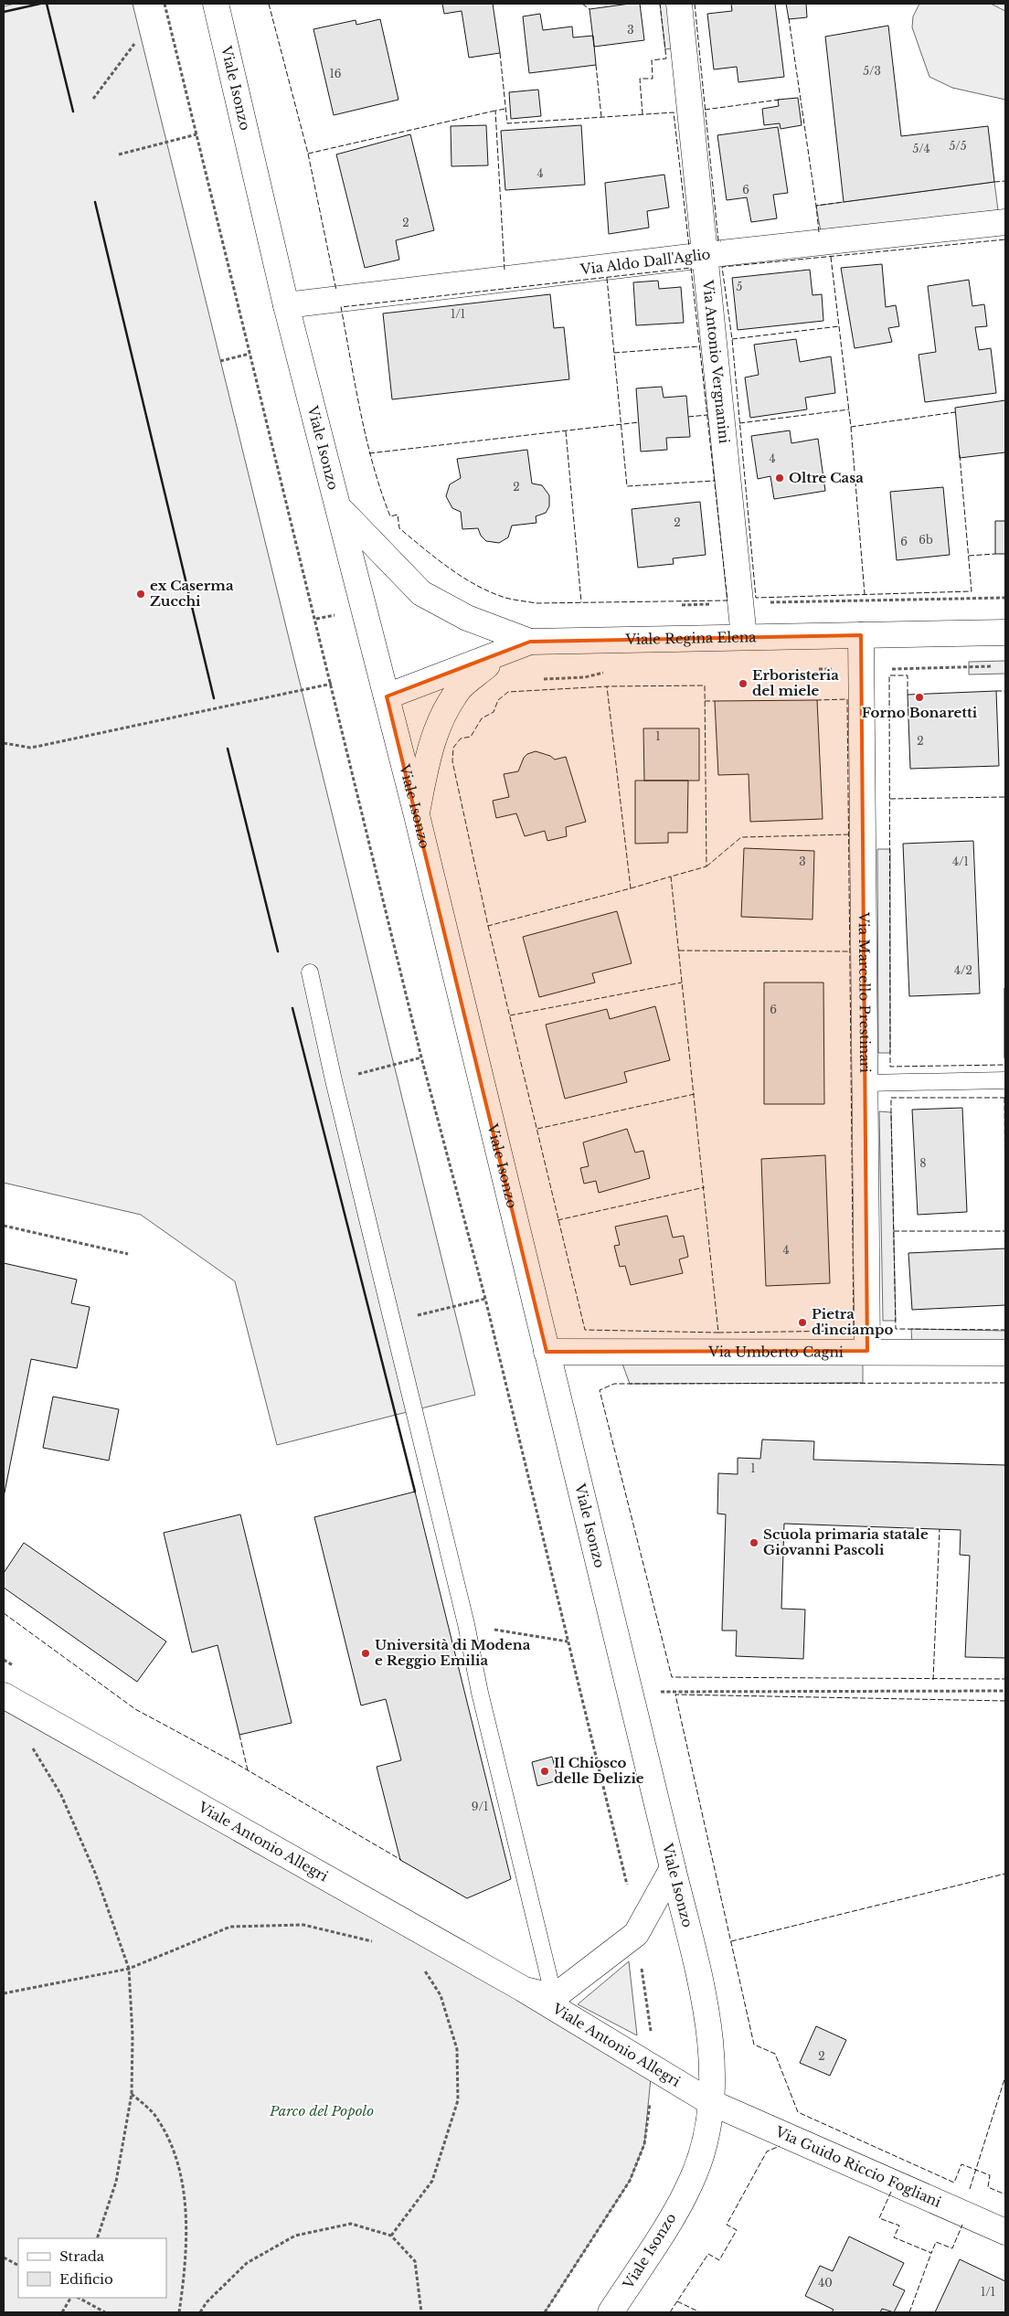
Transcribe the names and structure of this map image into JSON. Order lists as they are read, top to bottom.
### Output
{
  "streets": {
    "street": [
      "Viale Isonzo",
      "Via Aldo Dall'Aglio",
      "Via Antonio Vergnanini",
      "Viale Regina Elena",
      "Via Marcello Prestinari",
      "Via Umberto Cagni",
      "Viale Antonio Allegri",
      "Via Guido Riccio Fogliani"
    ]
  },
  "crossings": [
    ["Viale Isonzo", "Via Aldo Dall'Aglio"],
    ["Viale Isonzo", "Viale Regina Elena"],
    ["Viale Isonzo", "Via Umberto Cagni"],
    ["Viale Isonzo", "Viale Antonio Allegri"],
    ["Viale Isonzo", "Via Guido Riccio Fogliani"],
    ["Via Aldo Dall'Aglio", "Via Antonio Vergnanini"],
    ["Via Antonio Vergnanini", "Viale Regina Elena"],
    ["Viale Regina Elena", "Via Marcello Prestinari"],
    ["Via Marcello Prestinari", "Via Umberto Cagni"],
    ["Viale Antonio Allegri", "Via Guido Riccio Fogliani"]
  ],
  "parks": ["Parco del Popolo"],
  "places": [
    "Oltre Casa",
    "ex Caserma Zucchi",
    "Erboristeria del miele",
    "Forno Bonaretti",
    "Pietra d'inciampo",
    "Scuola primaria statale Giovanni Pascoli",
    "Università di Modena e Reggio Emilia",
    "Il Chiosco delle Delizie"
  ],
  "house_numbers": [
    "3",
    "5/3",
    "16",
    "5/5",
    "5/4",
    "4",
    "6",
    "2",
    "5",
    "1/1",
    "4",
    "2",
    "2",
    "6b",
    "6",
    "1",
    "2",
    "3",
    "4/1",
    "4/2",
    "6",
    "8",
    "4",
    "1",
    "9/1",
    "2",
    "40",
    "1/1"
  ],
  "legend": ["Strada", "Edificio"]
}
